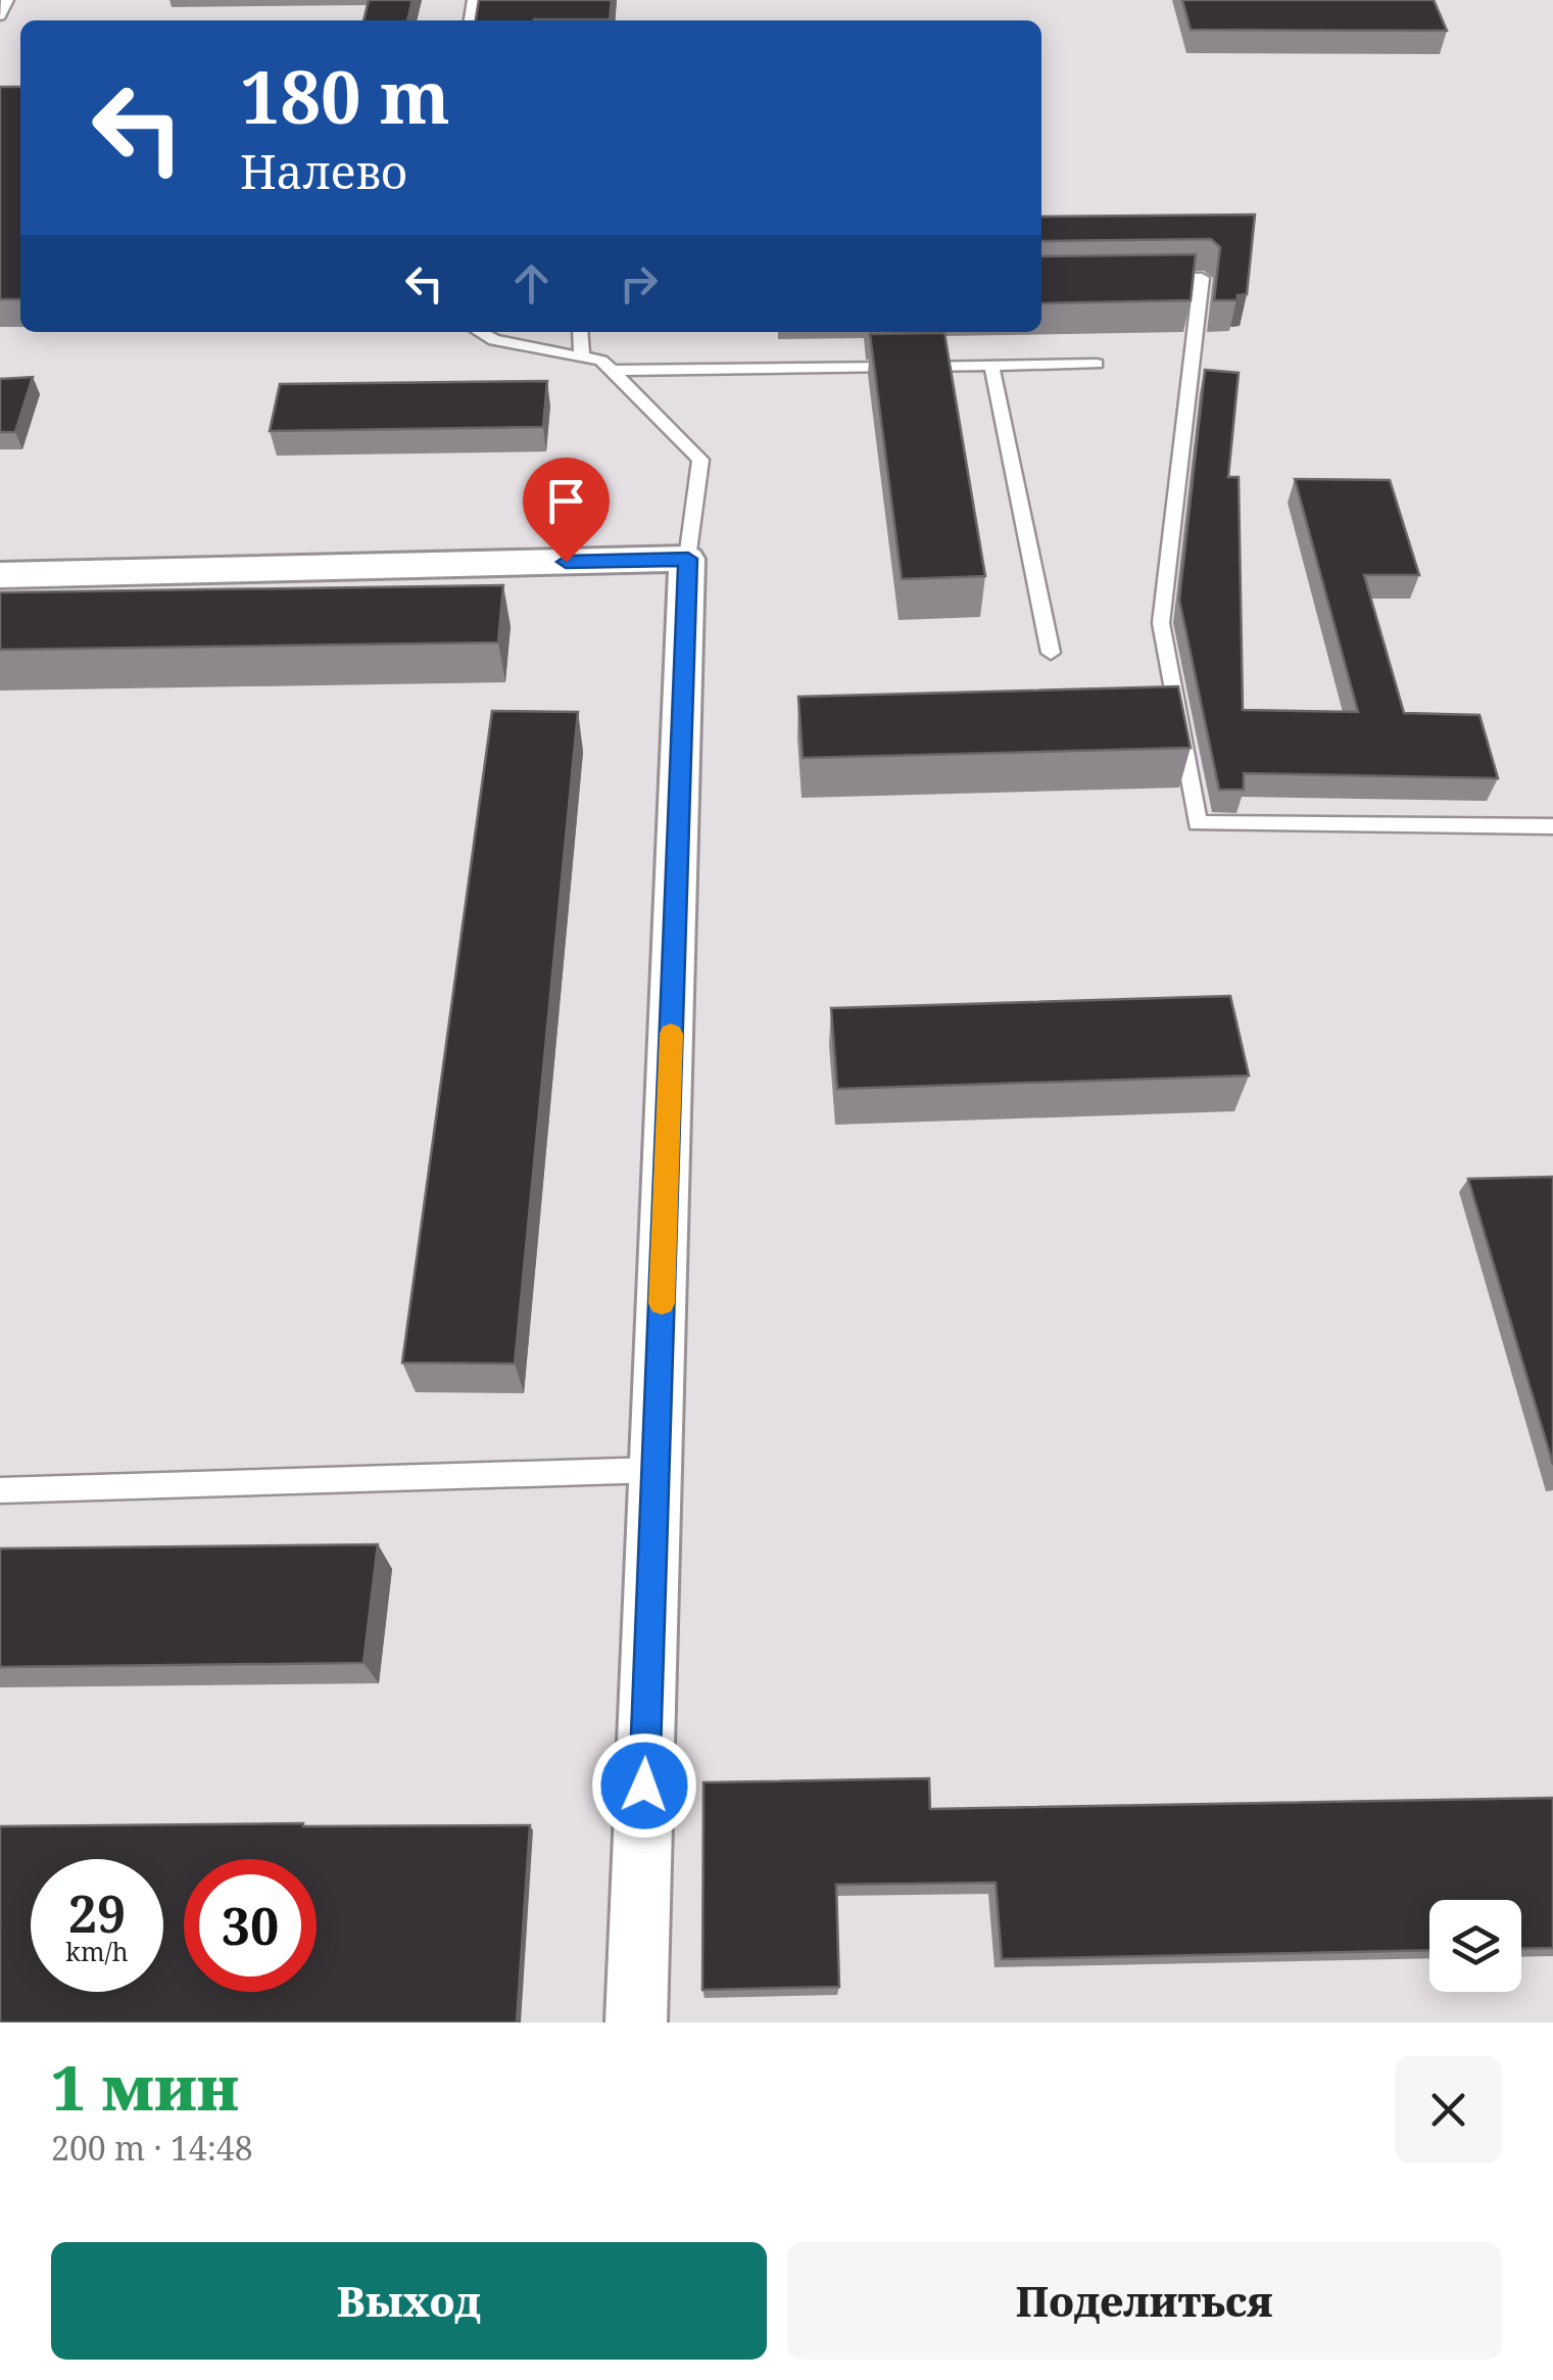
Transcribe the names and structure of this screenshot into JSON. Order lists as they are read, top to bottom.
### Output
{
  "page": {
    "turn": ["180 m", "Налево"],
    "speed": "29 km/h",
    "limit": "30",
    "heading": ["1 мин", "200 m · 14:48"],
    "buttons": ["Выход", "Поделиться"]
  }
}
